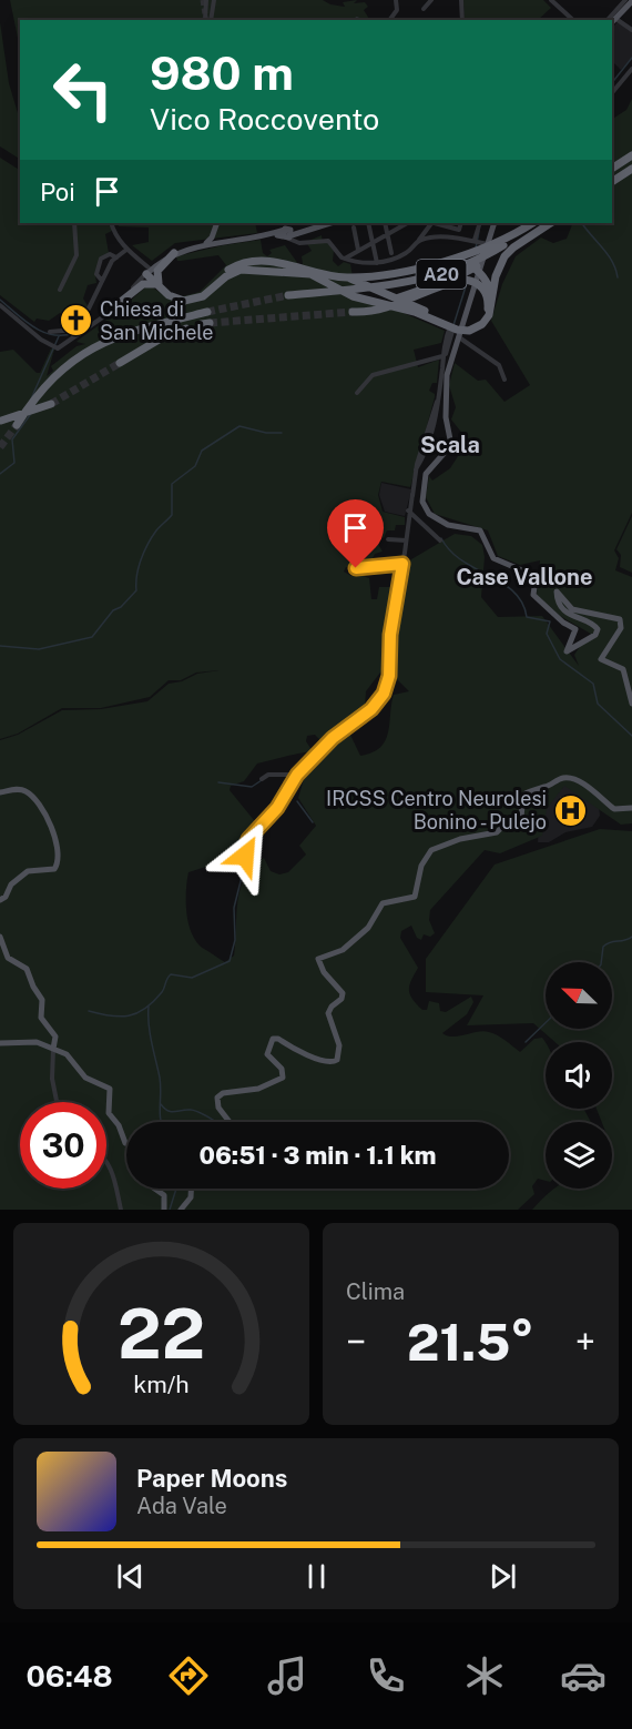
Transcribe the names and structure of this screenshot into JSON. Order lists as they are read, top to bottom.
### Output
{
  "streets": {
    "highway": ["A20"]
  },
  "districts": ["Scala", "Case Vallone"],
  "places": {
    "church": ["Chiesa di San Michele"],
    "hospital": ["IRCSS Centro Neurolesi Bonino - Pulejo"]
  },
  "north": "top left",
  "page": {
    "turn": ["980 m", "Vico Roccovento"],
    "then": "Poi",
    "limit": "30",
    "trip": "06:51 · 3 min · 1.1 km",
    "tile": "Clima",
    "heat": ["−", "21.5°", "+"],
    "song": ["Paper Moons", "Ada Vale"],
    "tabs": "06:48",
    "gauge": ["22", "km/h"]
  }
}
